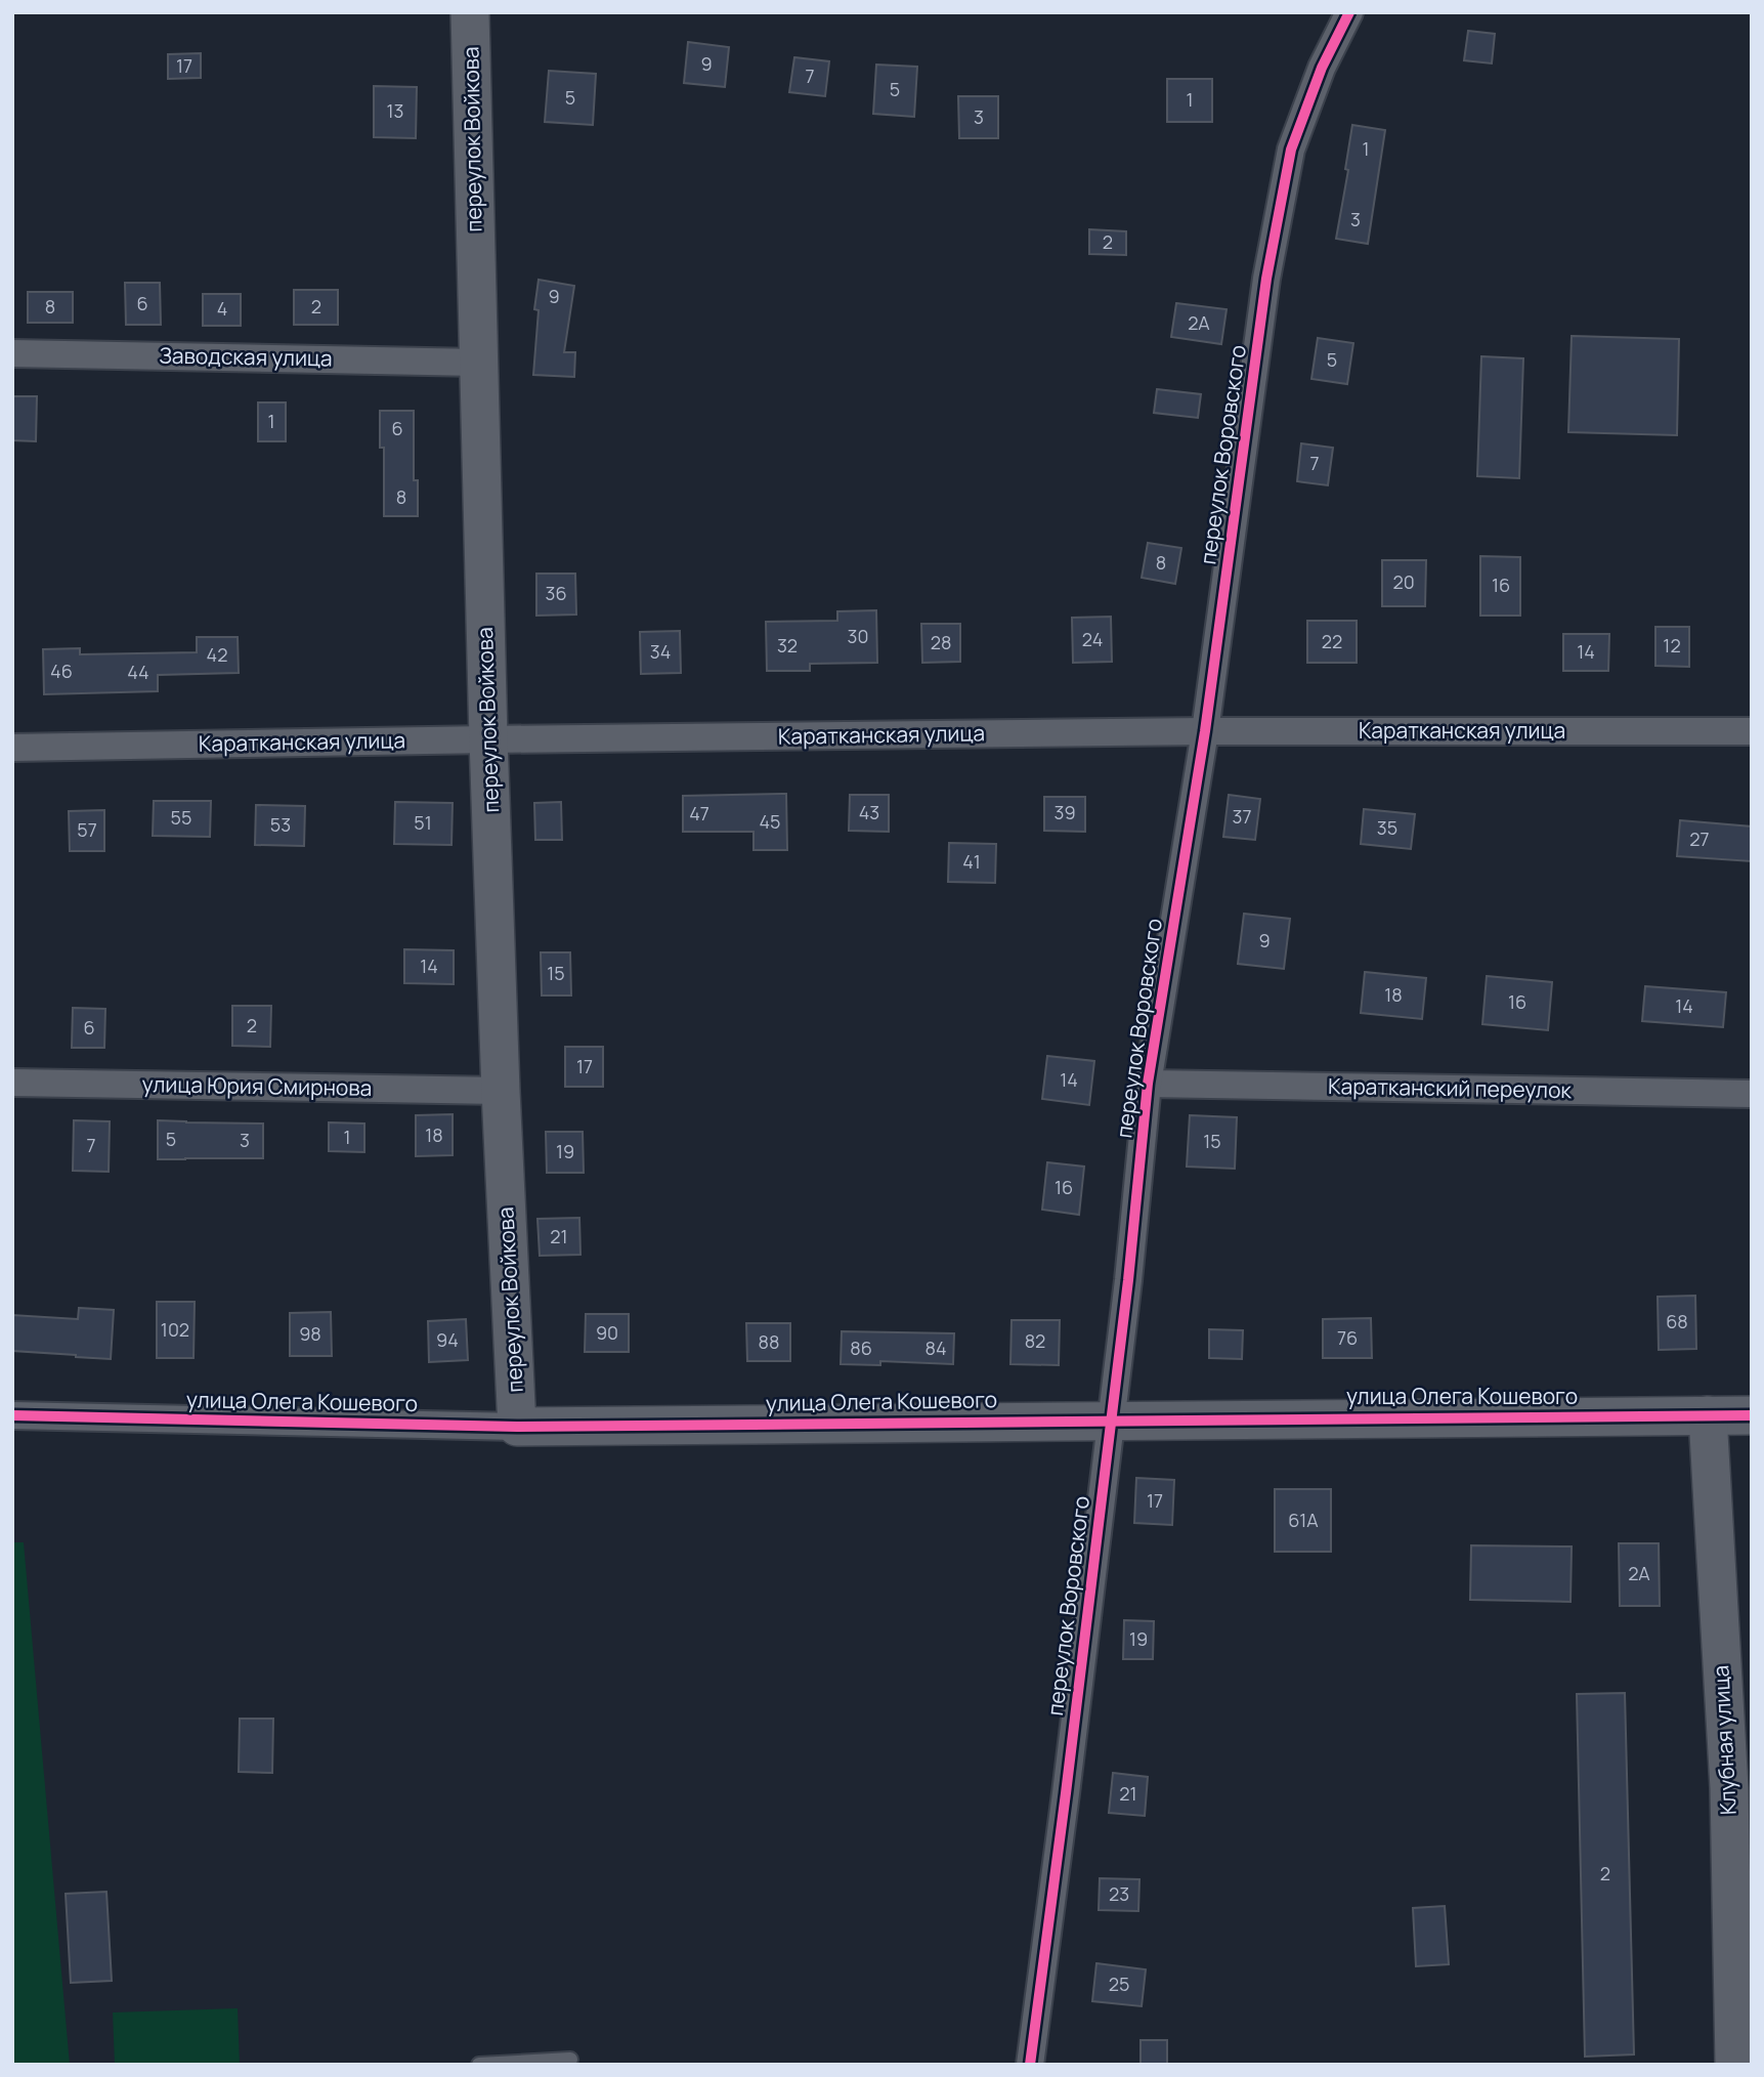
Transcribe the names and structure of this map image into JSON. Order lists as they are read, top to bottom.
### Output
{
  "streets": {
    "street": [
      "переулок Войкова",
      "Заводская улица",
      "переулок Воровского",
      "Каратканская улица",
      "улица Юрия Смирнова",
      "Каратканский переулок",
      "улица Олега Кошевого",
      "Клубная улица"
    ]
  },
  "crossings": [
    ["переулок Войкова", "Заводская улица"],
    ["переулок Войкова", "Каратканская улица"],
    ["переулок Войкова", "улица Юрия Смирнова"],
    ["переулок Войкова", "улица Олега Кошевого"],
    ["переулок Воровского", "Каратканская улица"],
    ["переулок Воровского", "Каратканский переулок"],
    ["переулок Воровского", "улица Олега Кошевого"],
    ["улица Олега Кошевого", "Клубная улица"]
  ],
  "house_numbers": [
    "9",
    "17",
    "7",
    "5",
    "5",
    "1",
    "13",
    "3",
    "1",
    "3",
    "2",
    "9",
    "6",
    "8",
    "2",
    "4",
    "2А",
    "5",
    "1",
    "6",
    "7",
    "8",
    "8",
    "20",
    "16",
    "36",
    "30",
    "24",
    "22",
    "28",
    "32",
    "12",
    "34",
    "14",
    "42",
    "46",
    "44",
    "43",
    "39",
    "47",
    "37",
    "55",
    "45",
    "51",
    "53",
    "35",
    "57",
    "27",
    "41",
    "9",
    "14",
    "15",
    "18",
    "16",
    "14",
    "2",
    "6",
    "17",
    "14",
    "18",
    "1",
    "5",
    "3",
    "15",
    "7",
    "19",
    "16",
    "21",
    "68",
    "102",
    "90",
    "98",
    "76",
    "94",
    "82",
    "88",
    "86",
    "84",
    "17",
    "61А",
    "2А",
    "19",
    "21",
    "2",
    "23",
    "25"
  ]
}
